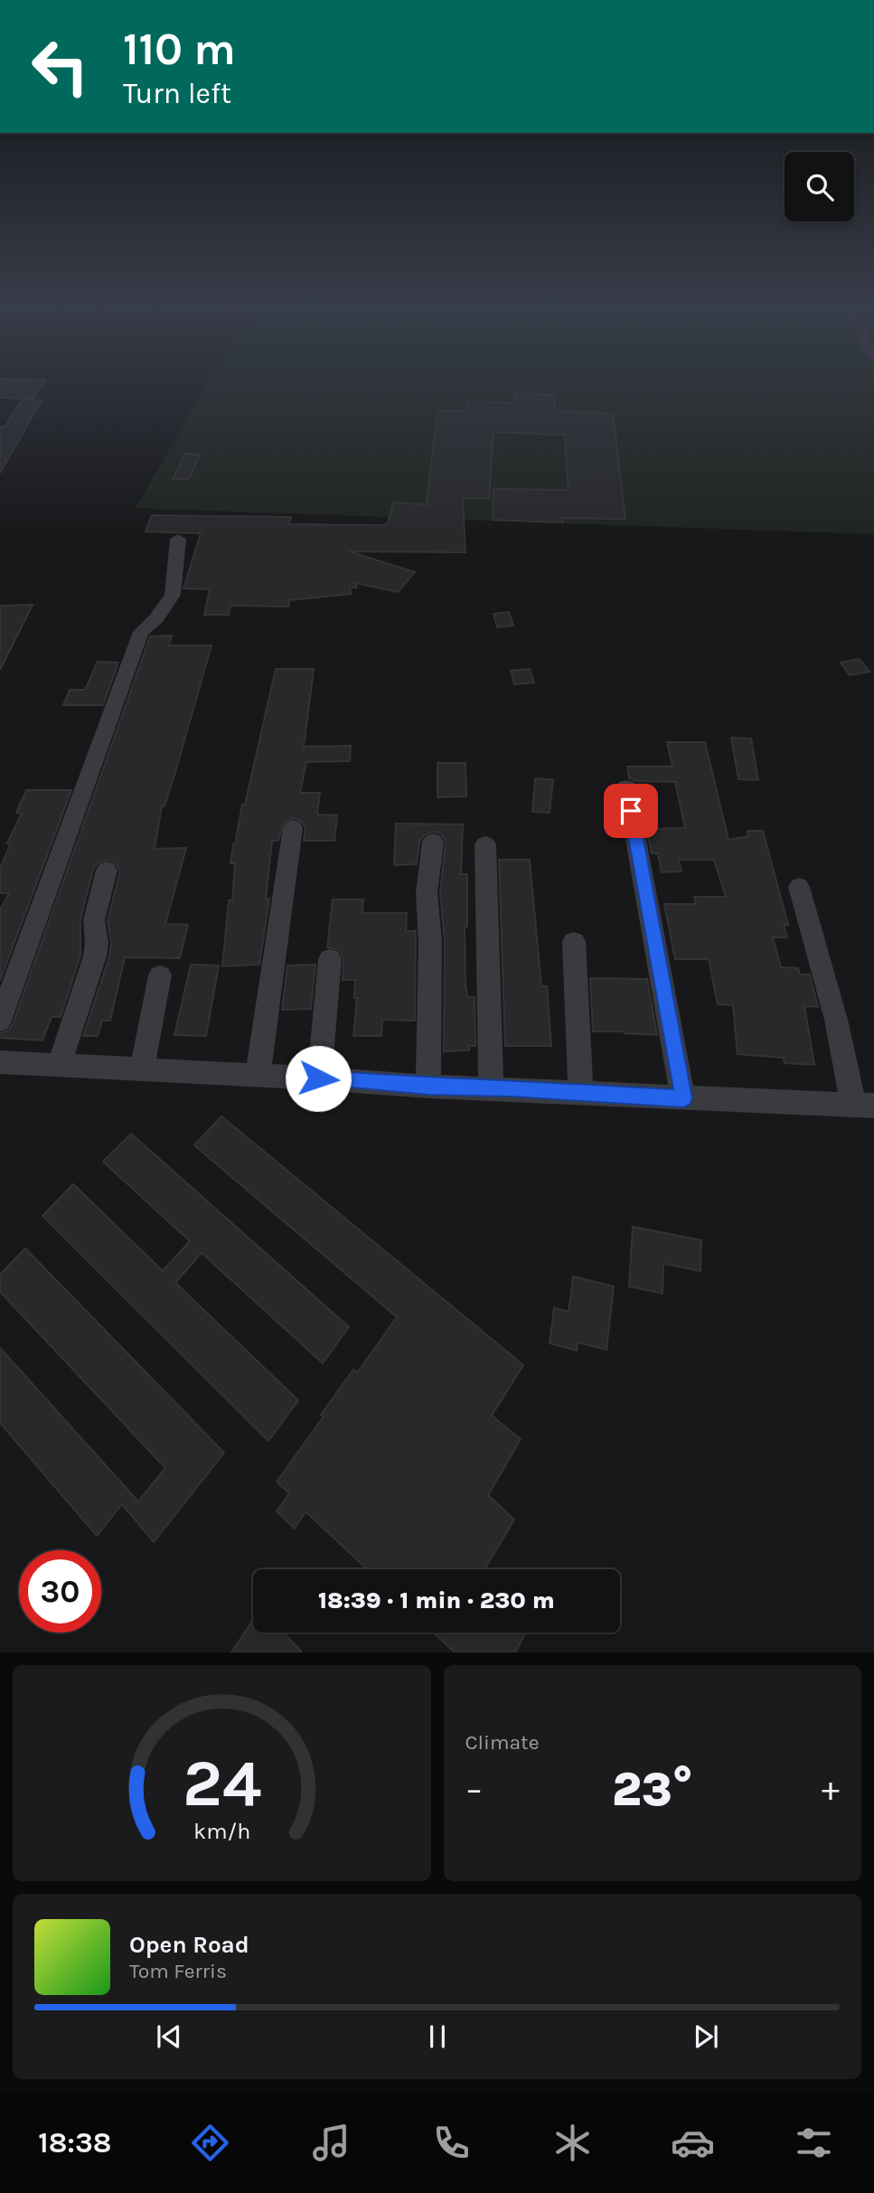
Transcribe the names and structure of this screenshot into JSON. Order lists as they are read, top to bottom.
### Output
{
  "page": {
    "turn": ["110 m", "Turn left"],
    "limit": "30",
    "trip": "18:39 · 1 min · 230 m",
    "tile": "Climate",
    "heat": ["−", "23°", "+"],
    "song": ["Open Road", "Tom Ferris"],
    "tabs": "18:38",
    "gauge": ["24", "km/h"]
  }
}
